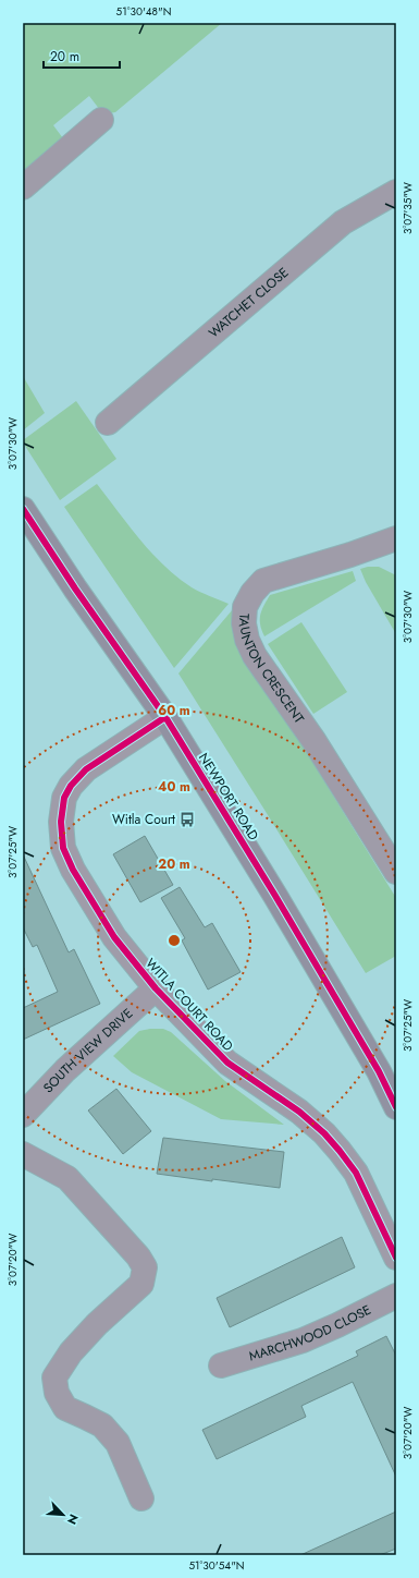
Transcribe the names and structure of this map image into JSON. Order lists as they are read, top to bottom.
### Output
{
  "streets": {
    "main road": ["NEWPORT ROAD"],
    "street": [
      "WATCHET CLOSE",
      "TAUNTON CRESCENT",
      "WITLA COURT ROAD",
      "SOUTH VIEW DRIVE",
      "MARCHWOOD CLOSE"
    ]
  },
  "crossings": [
    ["NEWPORT ROAD", "WITLA COURT ROAD"],
    ["WITLA COURT ROAD", "SOUTH VIEW DRIVE"]
  ],
  "places": {
    "bus stop": ["Witla Court"]
  },
  "scale_bar": "20 m",
  "north": "bottom right",
  "coordinates": [
    "51°30'48\"N",
    "3°07'35\"W",
    "3°07'30\"W",
    "3°07'25\"W",
    "3°07'20\"W",
    "51°30'54\"N"
  ],
  "rings": ["60 m", "40 m", "20 m"]
}
